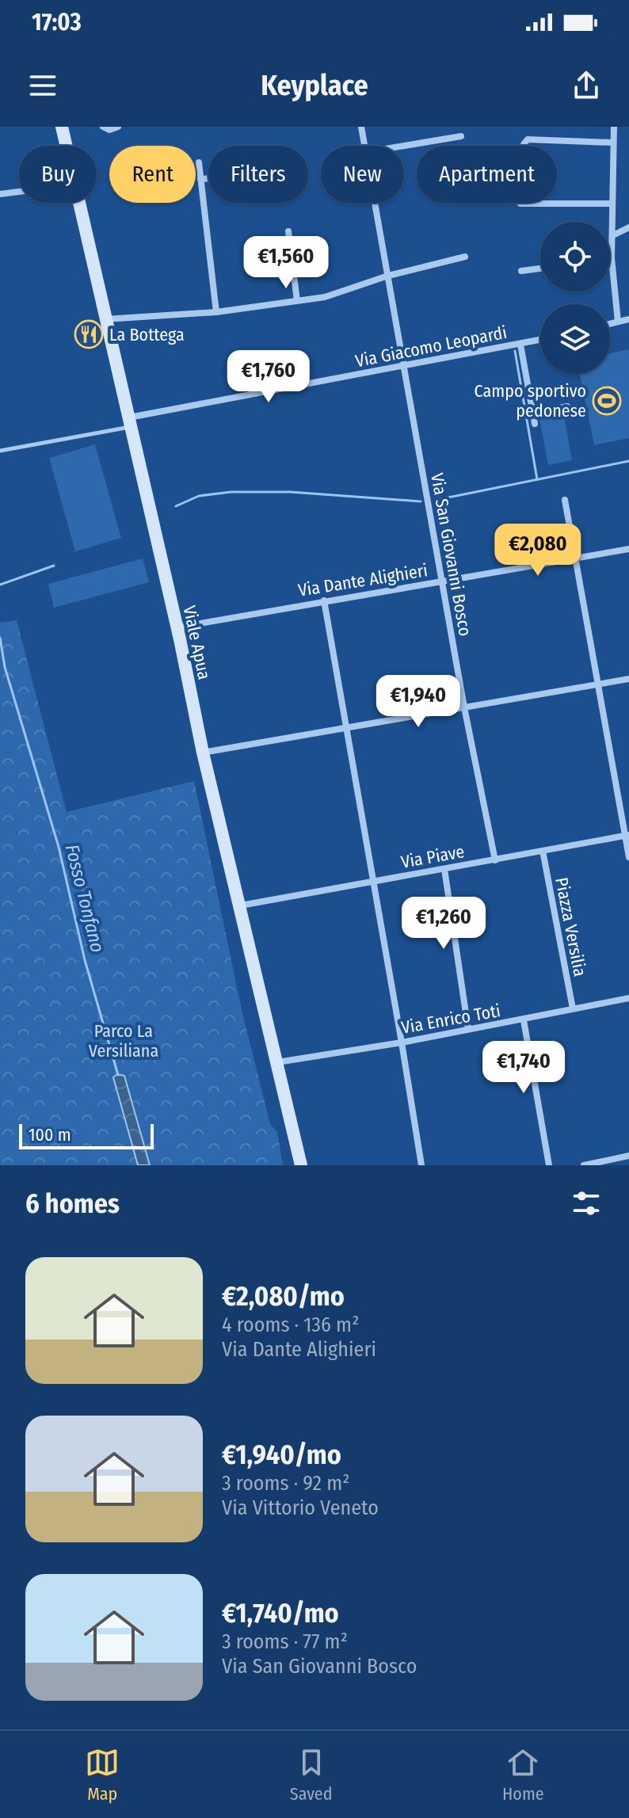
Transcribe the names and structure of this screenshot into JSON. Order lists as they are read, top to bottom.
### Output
{
  "streets": {
    "street": [
      "Via Giacomo Leopardi",
      "Via San Giovanni Bosco",
      "Via Dante Alighieri",
      "Viale Apua",
      "Via Piave",
      "Piazza Versilia",
      "Via Enrico Toti"
    ]
  },
  "crossings": [
    ["Via Giacomo Leopardi", "Via San Giovanni Bosco"],
    ["Via Giacomo Leopardi", "Viale Apua"],
    ["Via San Giovanni Bosco", "Via Dante Alighieri"],
    ["Via San Giovanni Bosco", "Via Piave"],
    ["Via Dante Alighieri", "Viale Apua"],
    ["Viale Apua", "Via Piave"],
    ["Viale Apua", "Via Enrico Toti"],
    ["Via Piave", "Piazza Versilia"],
    ["Piazza Versilia", "Via Enrico Toti"]
  ],
  "water": ["Fosso Tonfano"],
  "parks": ["Parco La Versiliana"],
  "places": {
    "restaurant": ["La Bottega"],
    "sports": ["Campo sportivo pedonese"]
  },
  "scale_bar": "100 m",
  "page": {
    "status": "17:03",
    "header": "Keyplace",
    "chip": [
      "Buy",
      "Rent",
      "Filters",
      "New",
      "Apartment"
    ],
    "price": [
      "€1,560",
      "€1,760",
      "€2,080",
      "€1,940",
      "€1,260",
      "€1,740"
    ],
    "scale": "100 m",
    "heading": "6 homes",
    "list": [
      {
        "name": "€2,080/mo",
        "note": "4 rooms · 136 m² · Via Dante Alighieri"
      },
      {
        "name": "€1,940/mo",
        "note": "3 rooms · 92 m² · Via Vittorio Veneto"
      },
      {
        "name": "€1,740/mo",
        "note": "3 rooms · 77 m² · Via San Giovanni Bosco"
      }
    ],
    "tabs": ["Map", "Saved", "Home"]
  }
}
